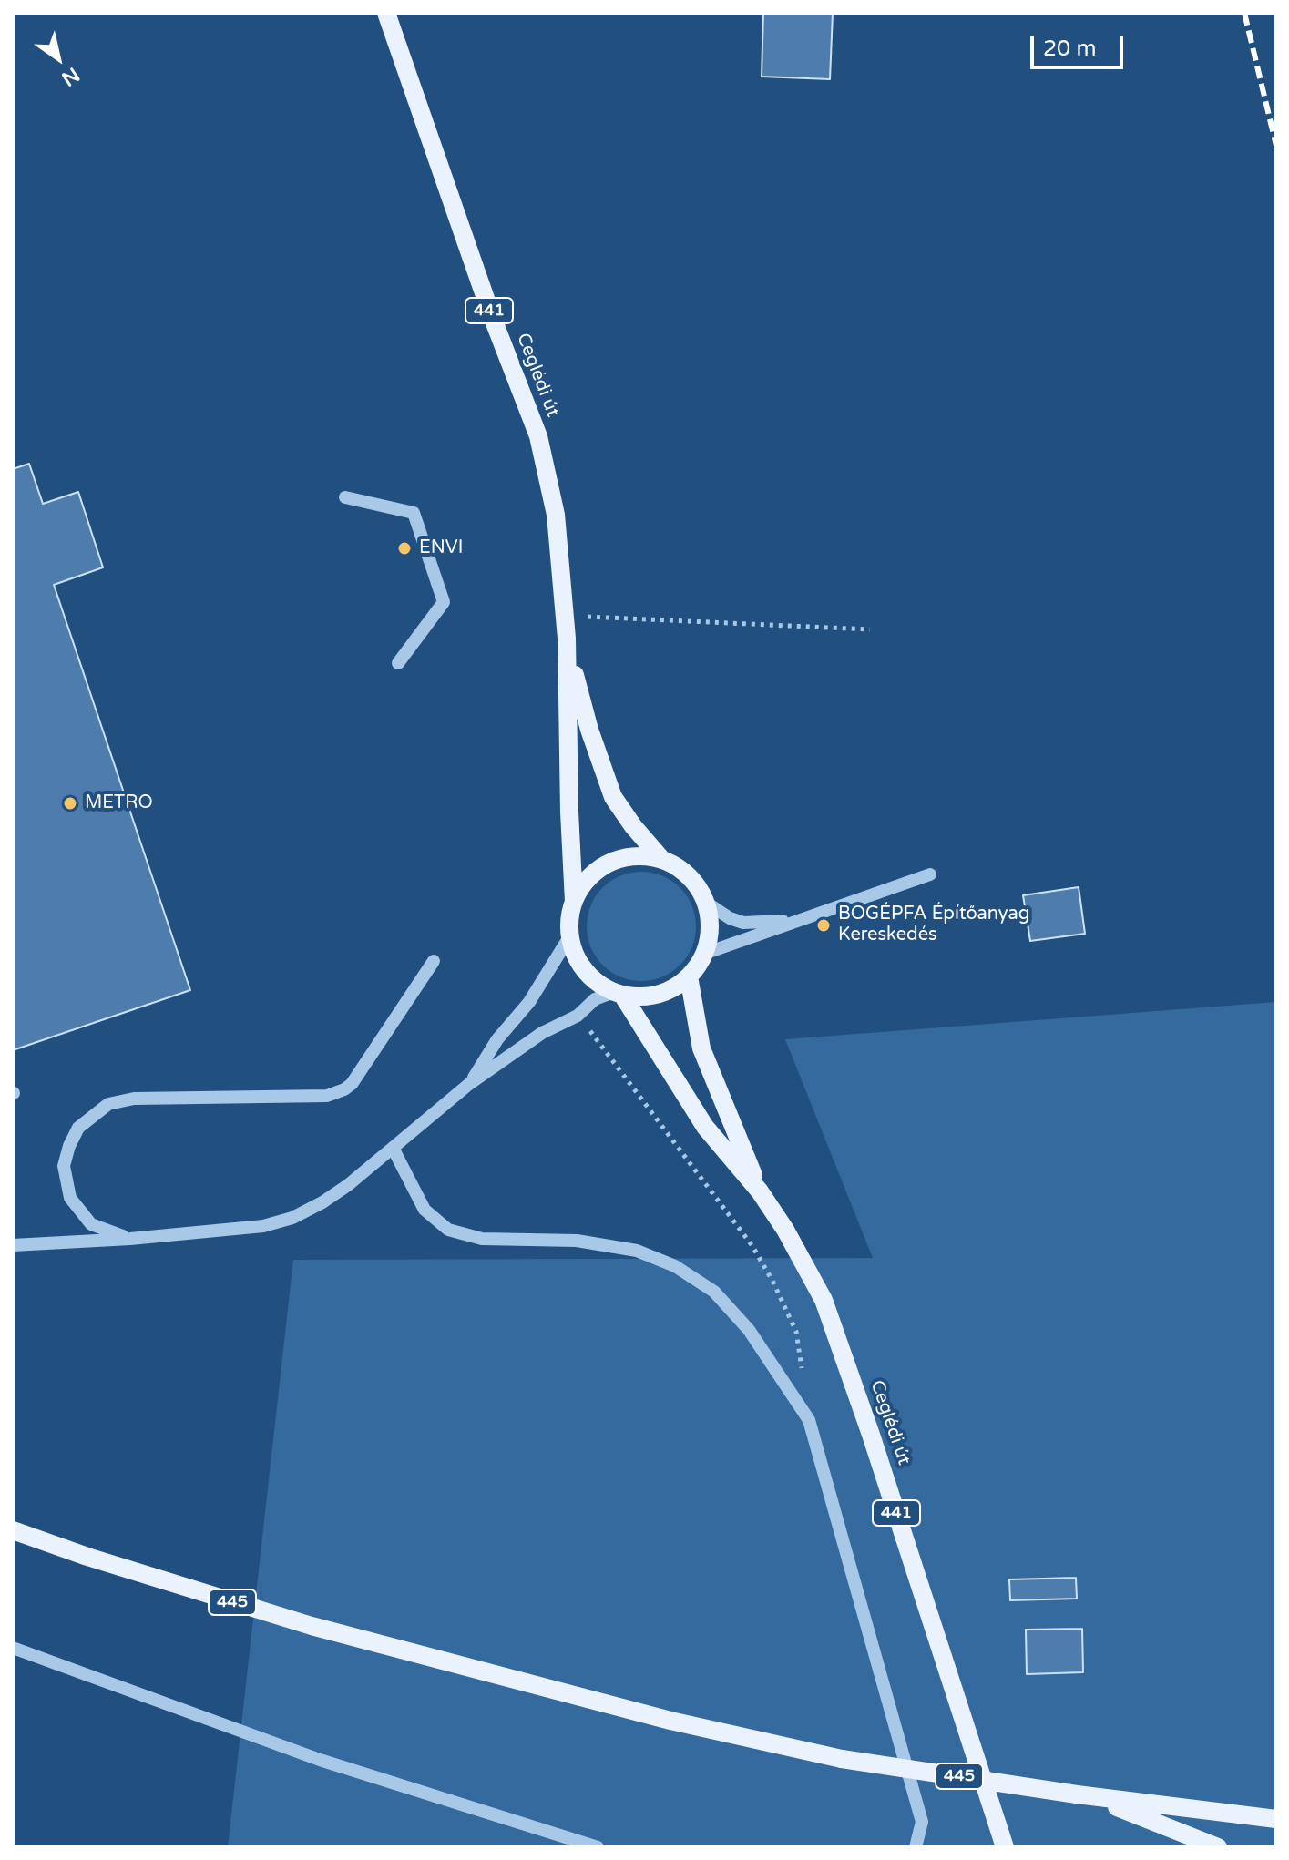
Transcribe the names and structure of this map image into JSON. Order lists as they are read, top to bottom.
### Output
{
  "streets": {
    "main road": ["441", "Ceglédi út", "445"]
  },
  "crossings": [
    ["441", "Ceglédi út"]
  ],
  "places": ["ENVI", "METRO", "BOGÉPFA Építőanyag Kereskedés"],
  "scale_bar": "20 m",
  "north": "bottom right"
}
